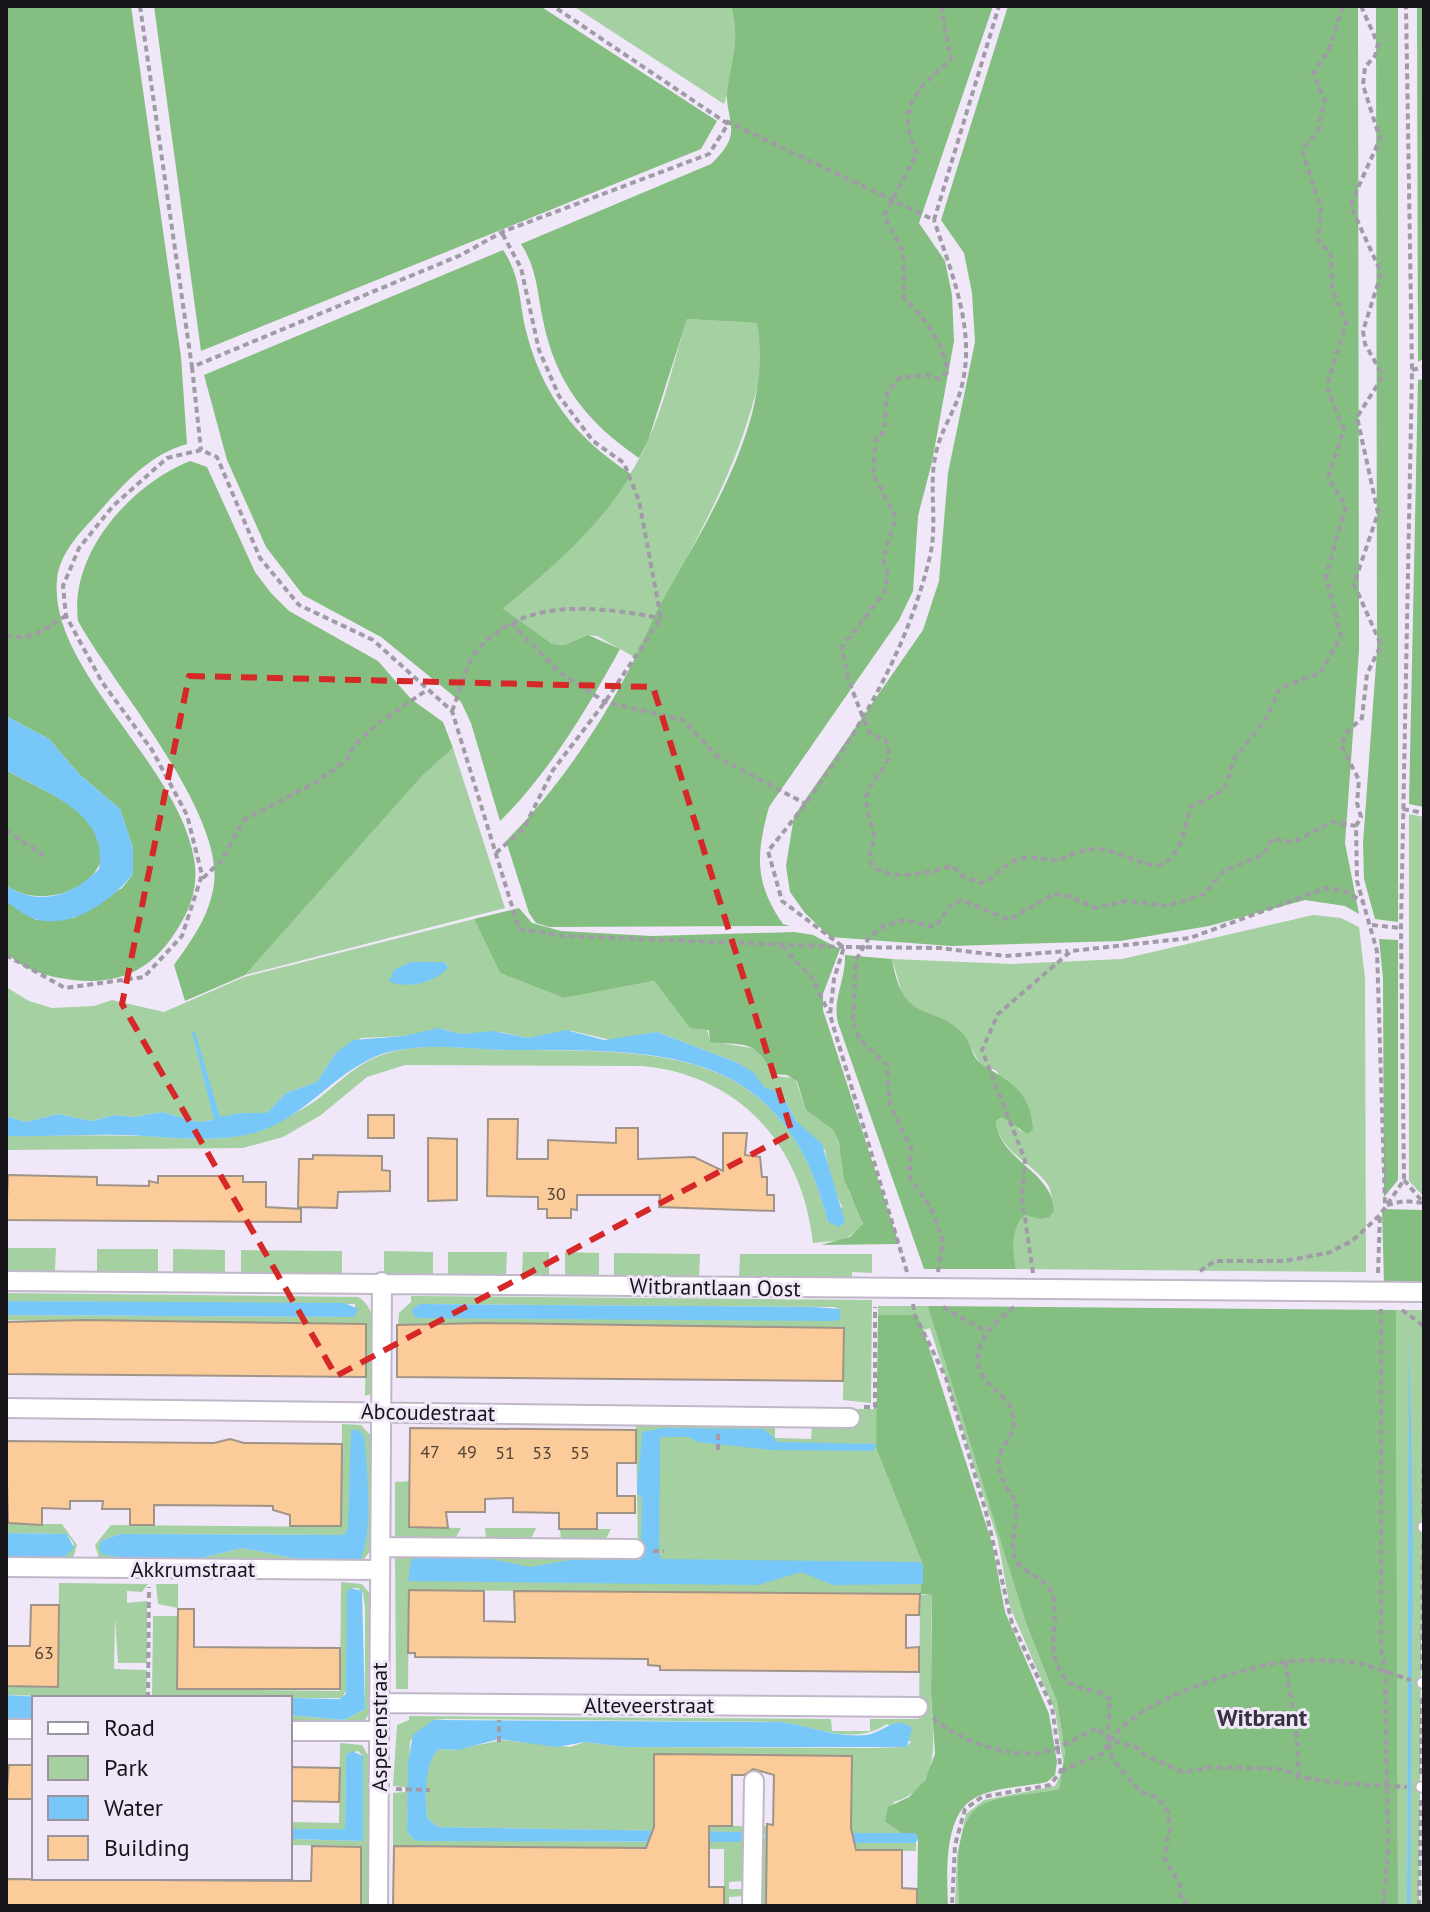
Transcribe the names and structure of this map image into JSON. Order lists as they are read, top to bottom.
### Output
{
  "streets": {
    "street": [
      "Witbrantlaan Oost",
      "Abcoudestraat",
      "Akkrumstraat",
      "Alteveerstraat",
      "Asperenstraat"
    ]
  },
  "crossings": [
    ["Witbrantlaan Oost", "Asperenstraat"],
    ["Abcoudestraat", "Asperenstraat"],
    ["Akkrumstraat", "Asperenstraat"],
    ["Alteveerstraat", "Asperenstraat"]
  ],
  "districts": ["Witbrant"],
  "house_numbers": [
    "30",
    "47",
    "49",
    "51",
    "53",
    "55",
    "63"
  ],
  "legend": [
    "Road",
    "Park",
    "Water",
    "Building"
  ]
}
